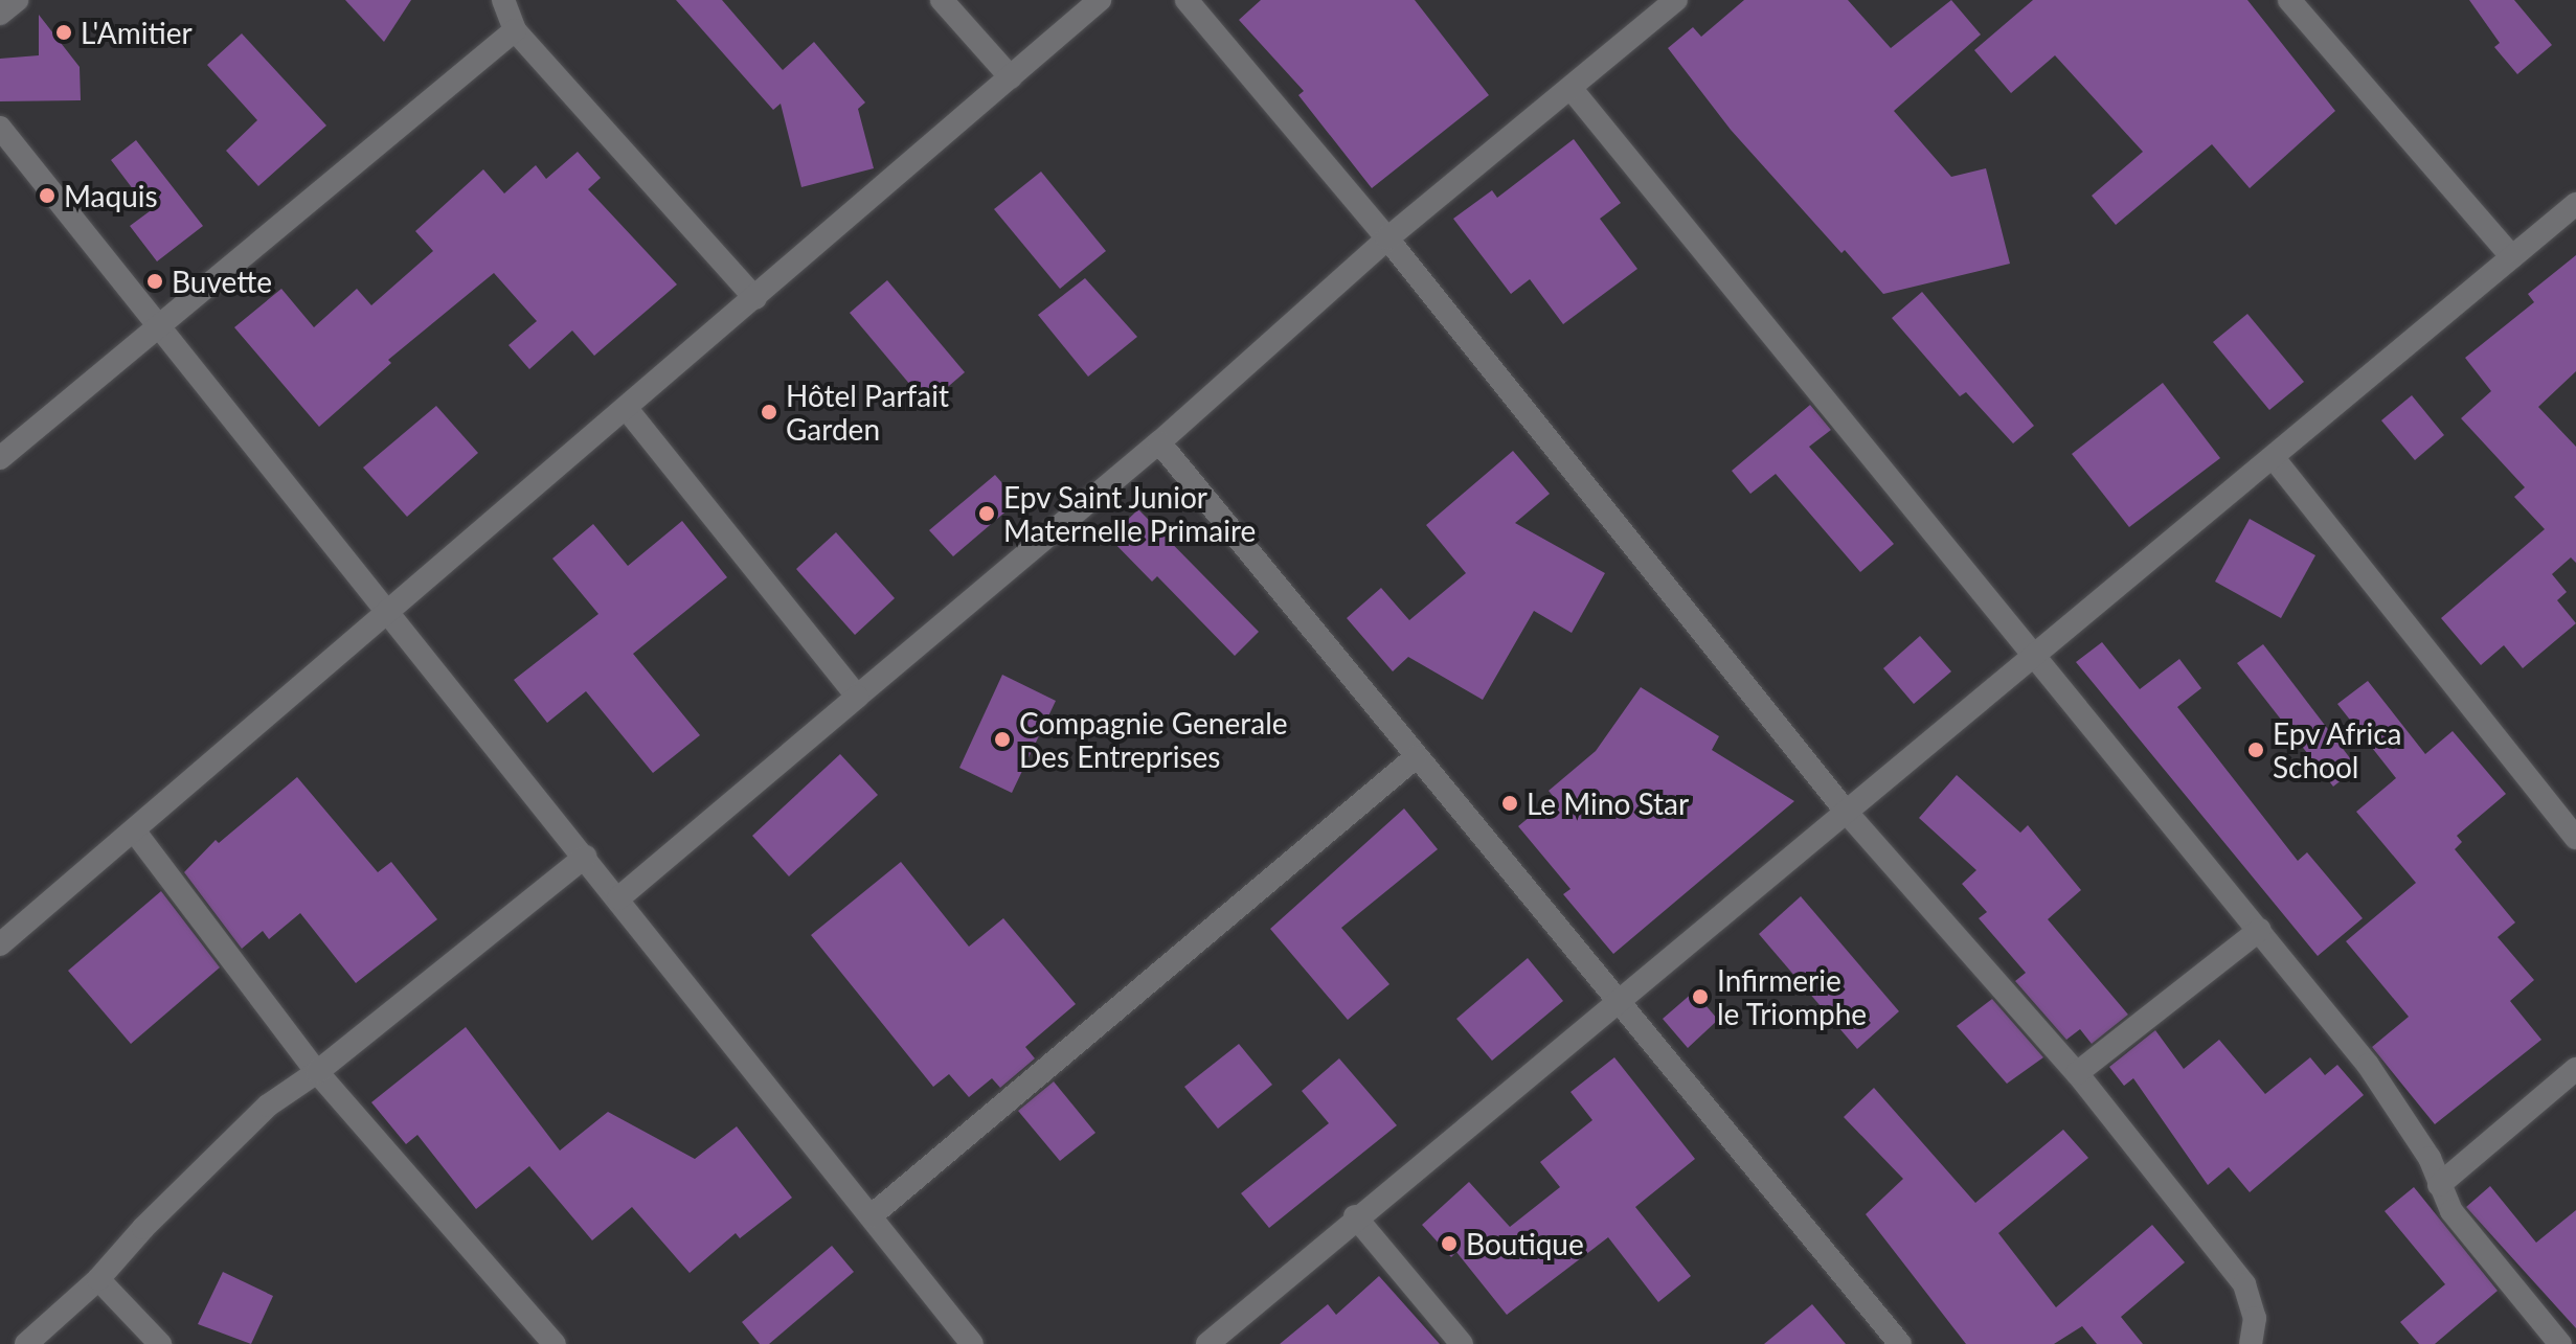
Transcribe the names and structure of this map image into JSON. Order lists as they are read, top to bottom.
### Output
{
  "places": [
    "L'Amitier",
    "Maquis",
    "Buvette",
    "Hôtel Parfait Garden",
    "Epv Saint Junior Maternelle Primaire",
    "Compagnie Generale Des Entreprises",
    "Epv Africa School",
    "Le Mino Star",
    "Infirmerie le Triomphe",
    "Boutique"
  ]
}
